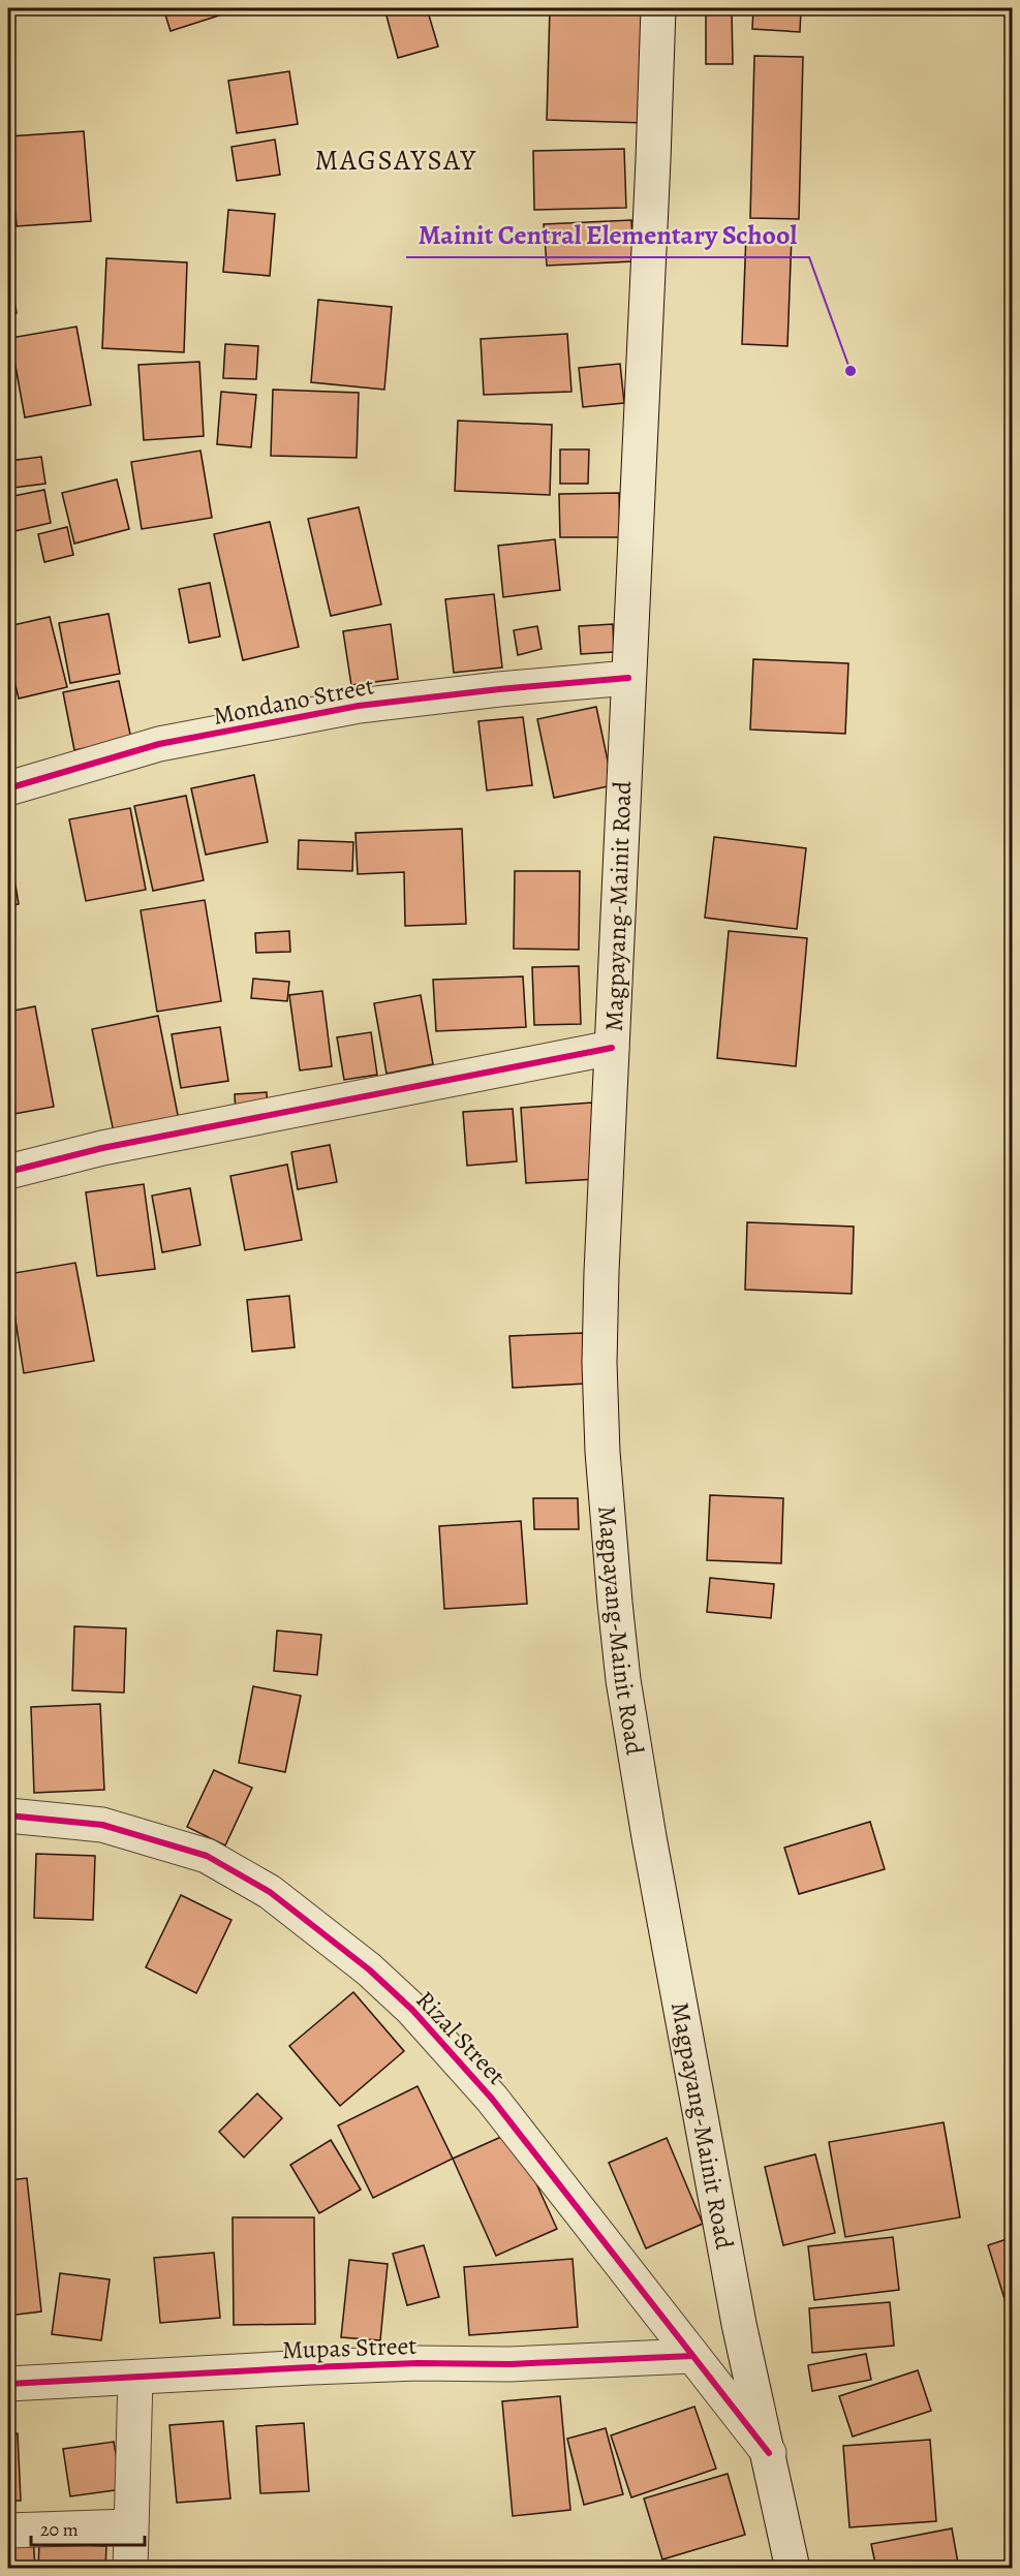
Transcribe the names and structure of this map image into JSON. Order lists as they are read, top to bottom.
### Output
{
  "streets": {
    "street": [
      "Mondano Street",
      "Magpayang-Mainit Road",
      "Rizal Street",
      "Mupas Street"
    ]
  },
  "crossings": [
    ["Mondano Street", "Magpayang-Mainit Road"],
    ["Magpayang-Mainit Road", "Rizal Street"],
    ["Rizal Street", "Mupas Street"]
  ],
  "districts": ["MAGSAYSAY"],
  "places": ["Mainit Central Elementary School"],
  "scale_bar": "20 m"
}
